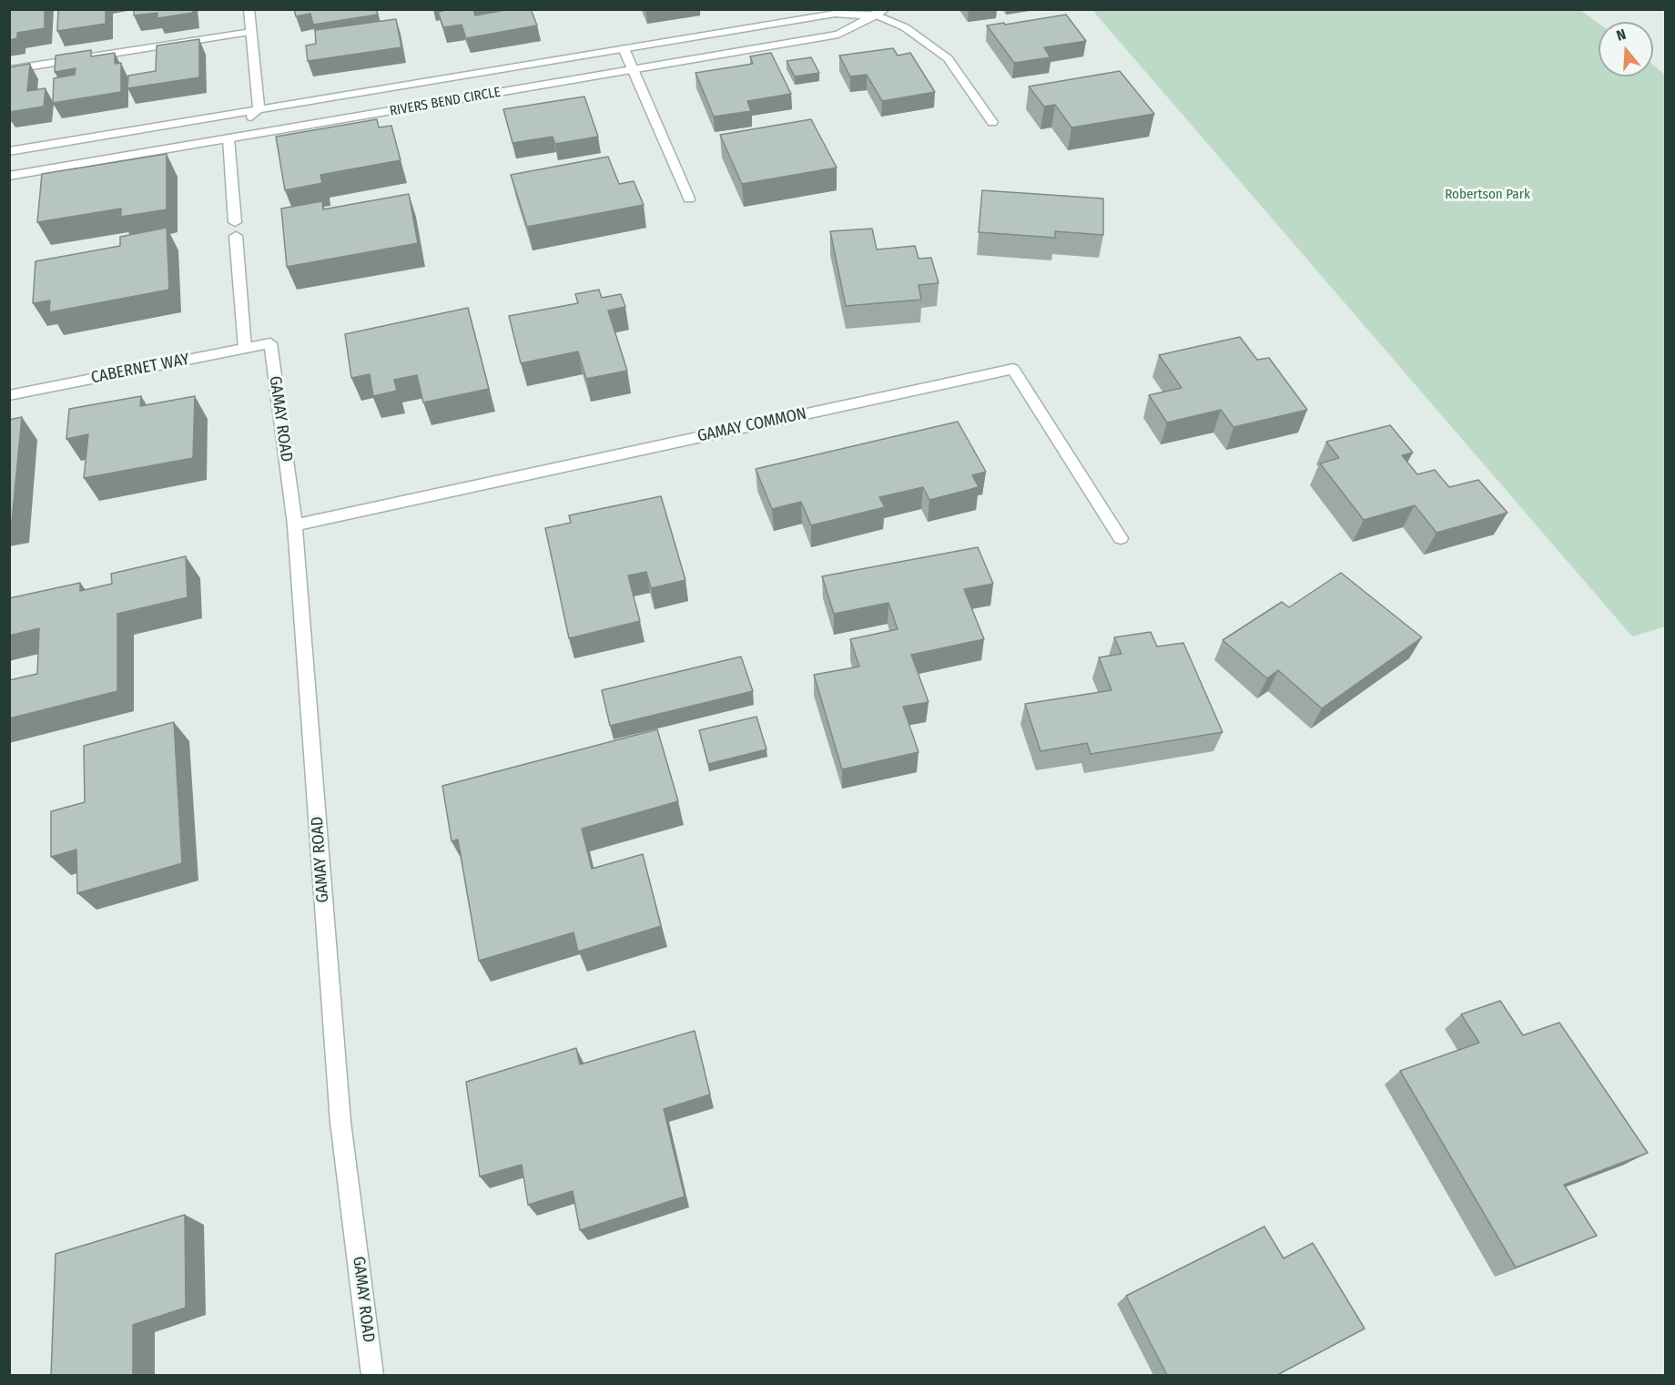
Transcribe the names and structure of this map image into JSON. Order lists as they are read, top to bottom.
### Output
{
  "streets": {
    "street": [
      "RIVERS BEND CIRCLE",
      "CABERNET WAY",
      "GAMAY ROAD",
      "GAMAY COMMON"
    ]
  },
  "crossings": [
    ["CABERNET WAY", "GAMAY ROAD"],
    ["GAMAY ROAD", "GAMAY COMMON"]
  ],
  "parks": ["Robertson Park"],
  "north": "top"
}
